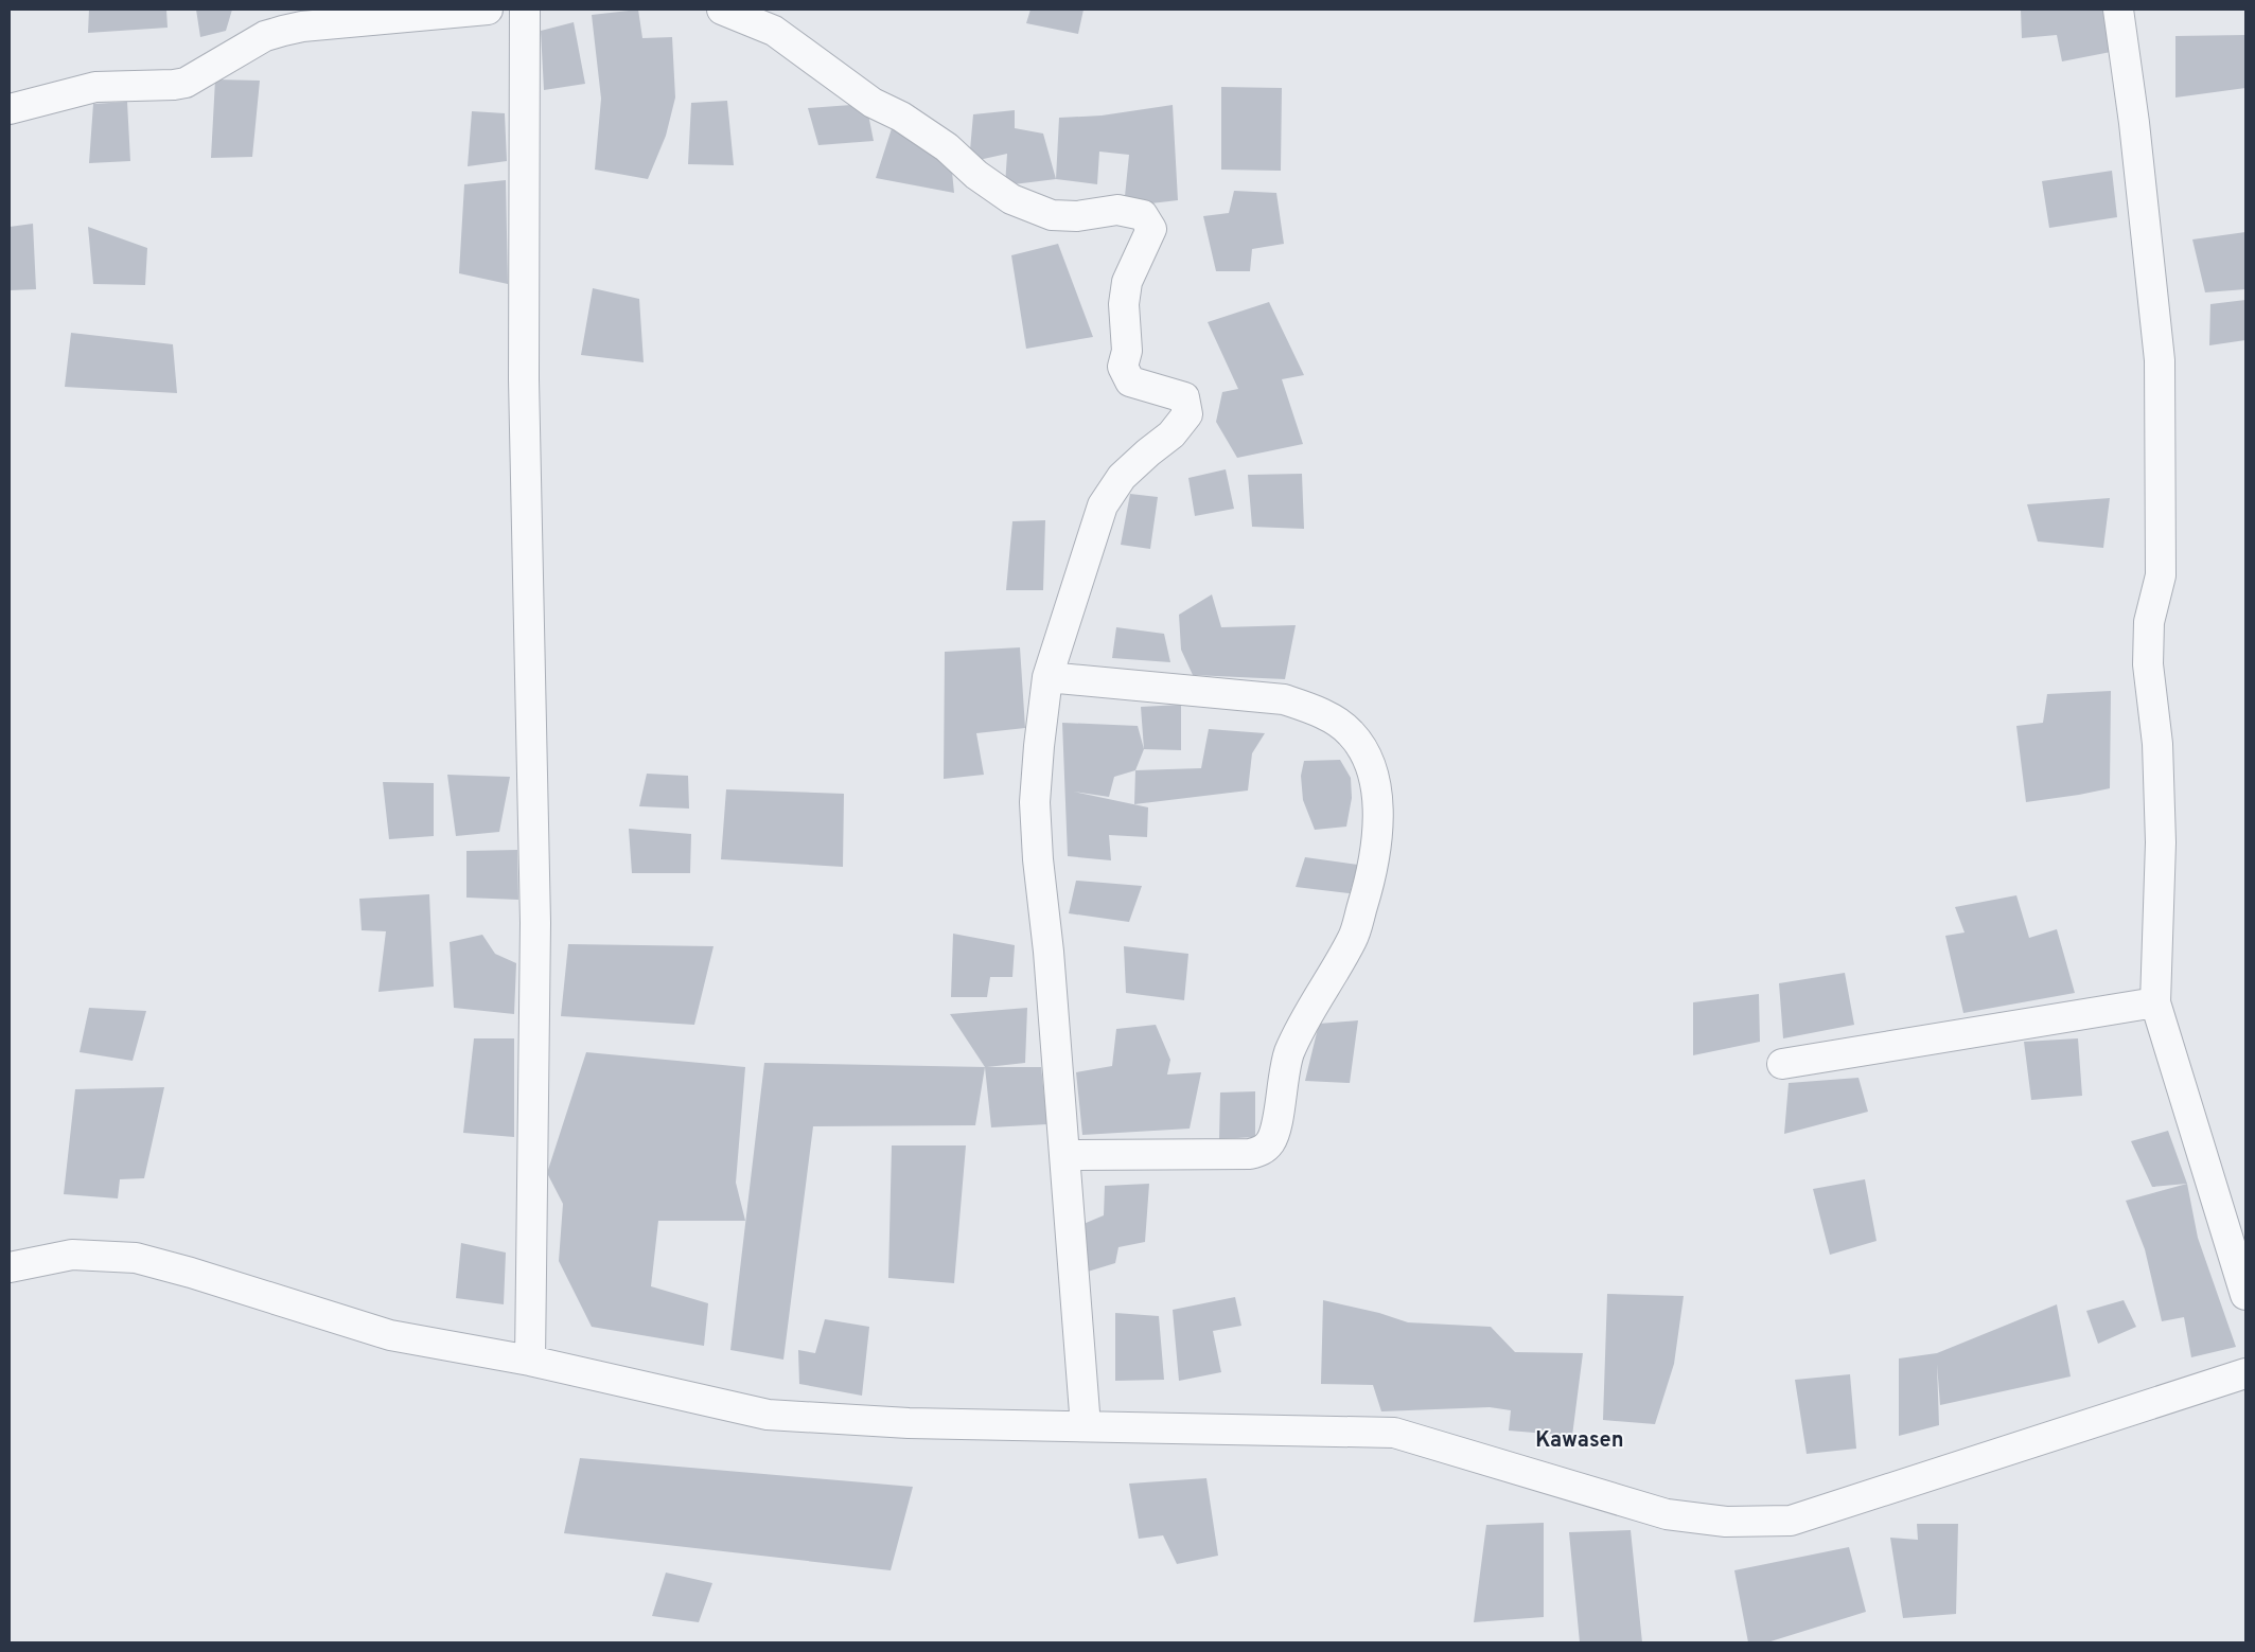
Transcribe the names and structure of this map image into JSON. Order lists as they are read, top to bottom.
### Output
{
  "districts": ["Kawasen"]
}
